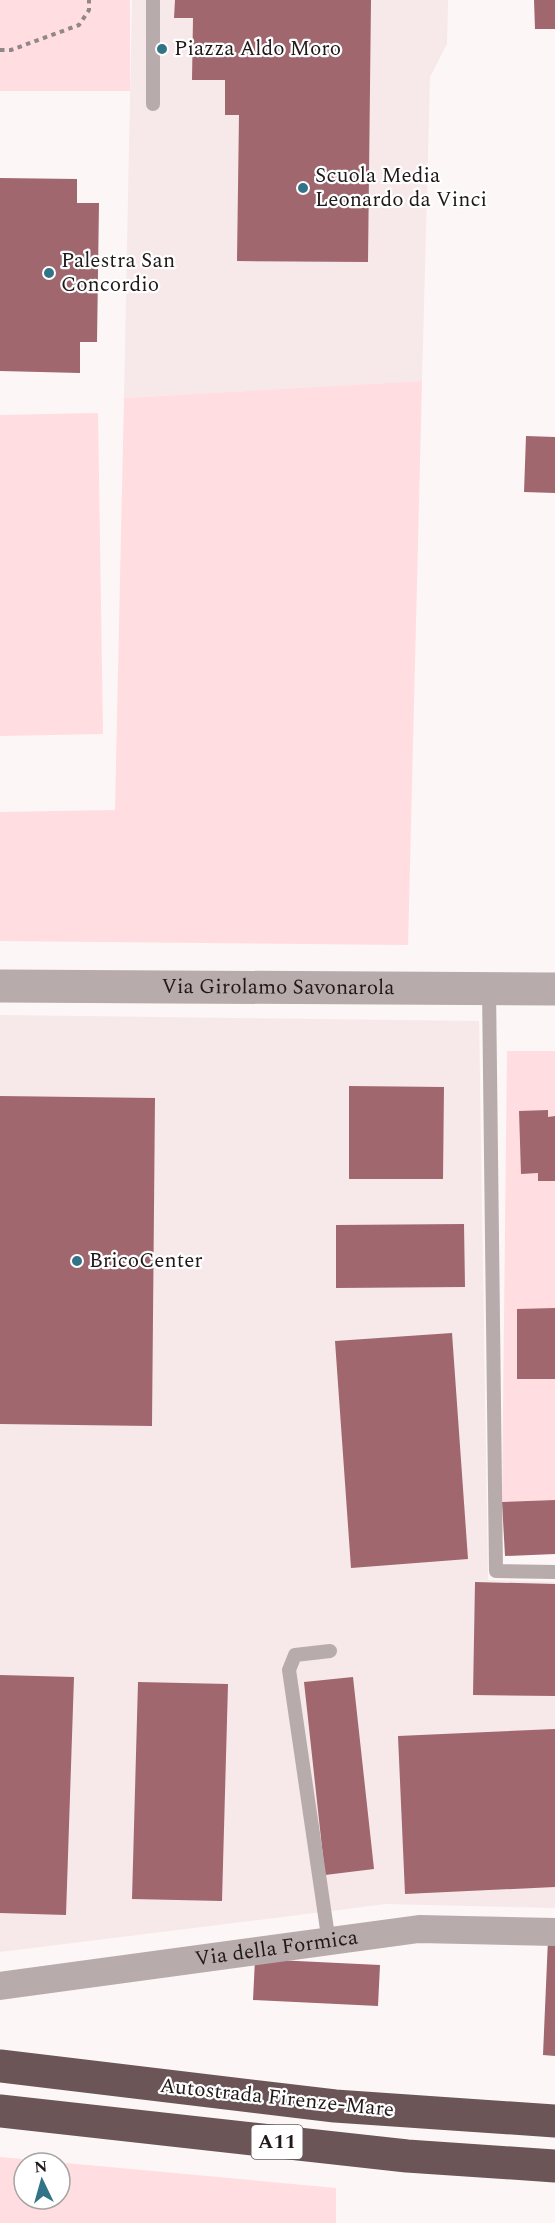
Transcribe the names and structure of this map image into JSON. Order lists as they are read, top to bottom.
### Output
{
  "streets": {
    "highway": ["Autostrada Firenze-Mare", "A11"],
    "street": ["Via Girolamo Savonarola", "Via della Formica"]
  },
  "places": [
    "Piazza Aldo Moro",
    "Scuola Media Leonardo da Vinci",
    "Palestra San Concordio",
    "BricoCenter"
  ],
  "north": "top"
}
